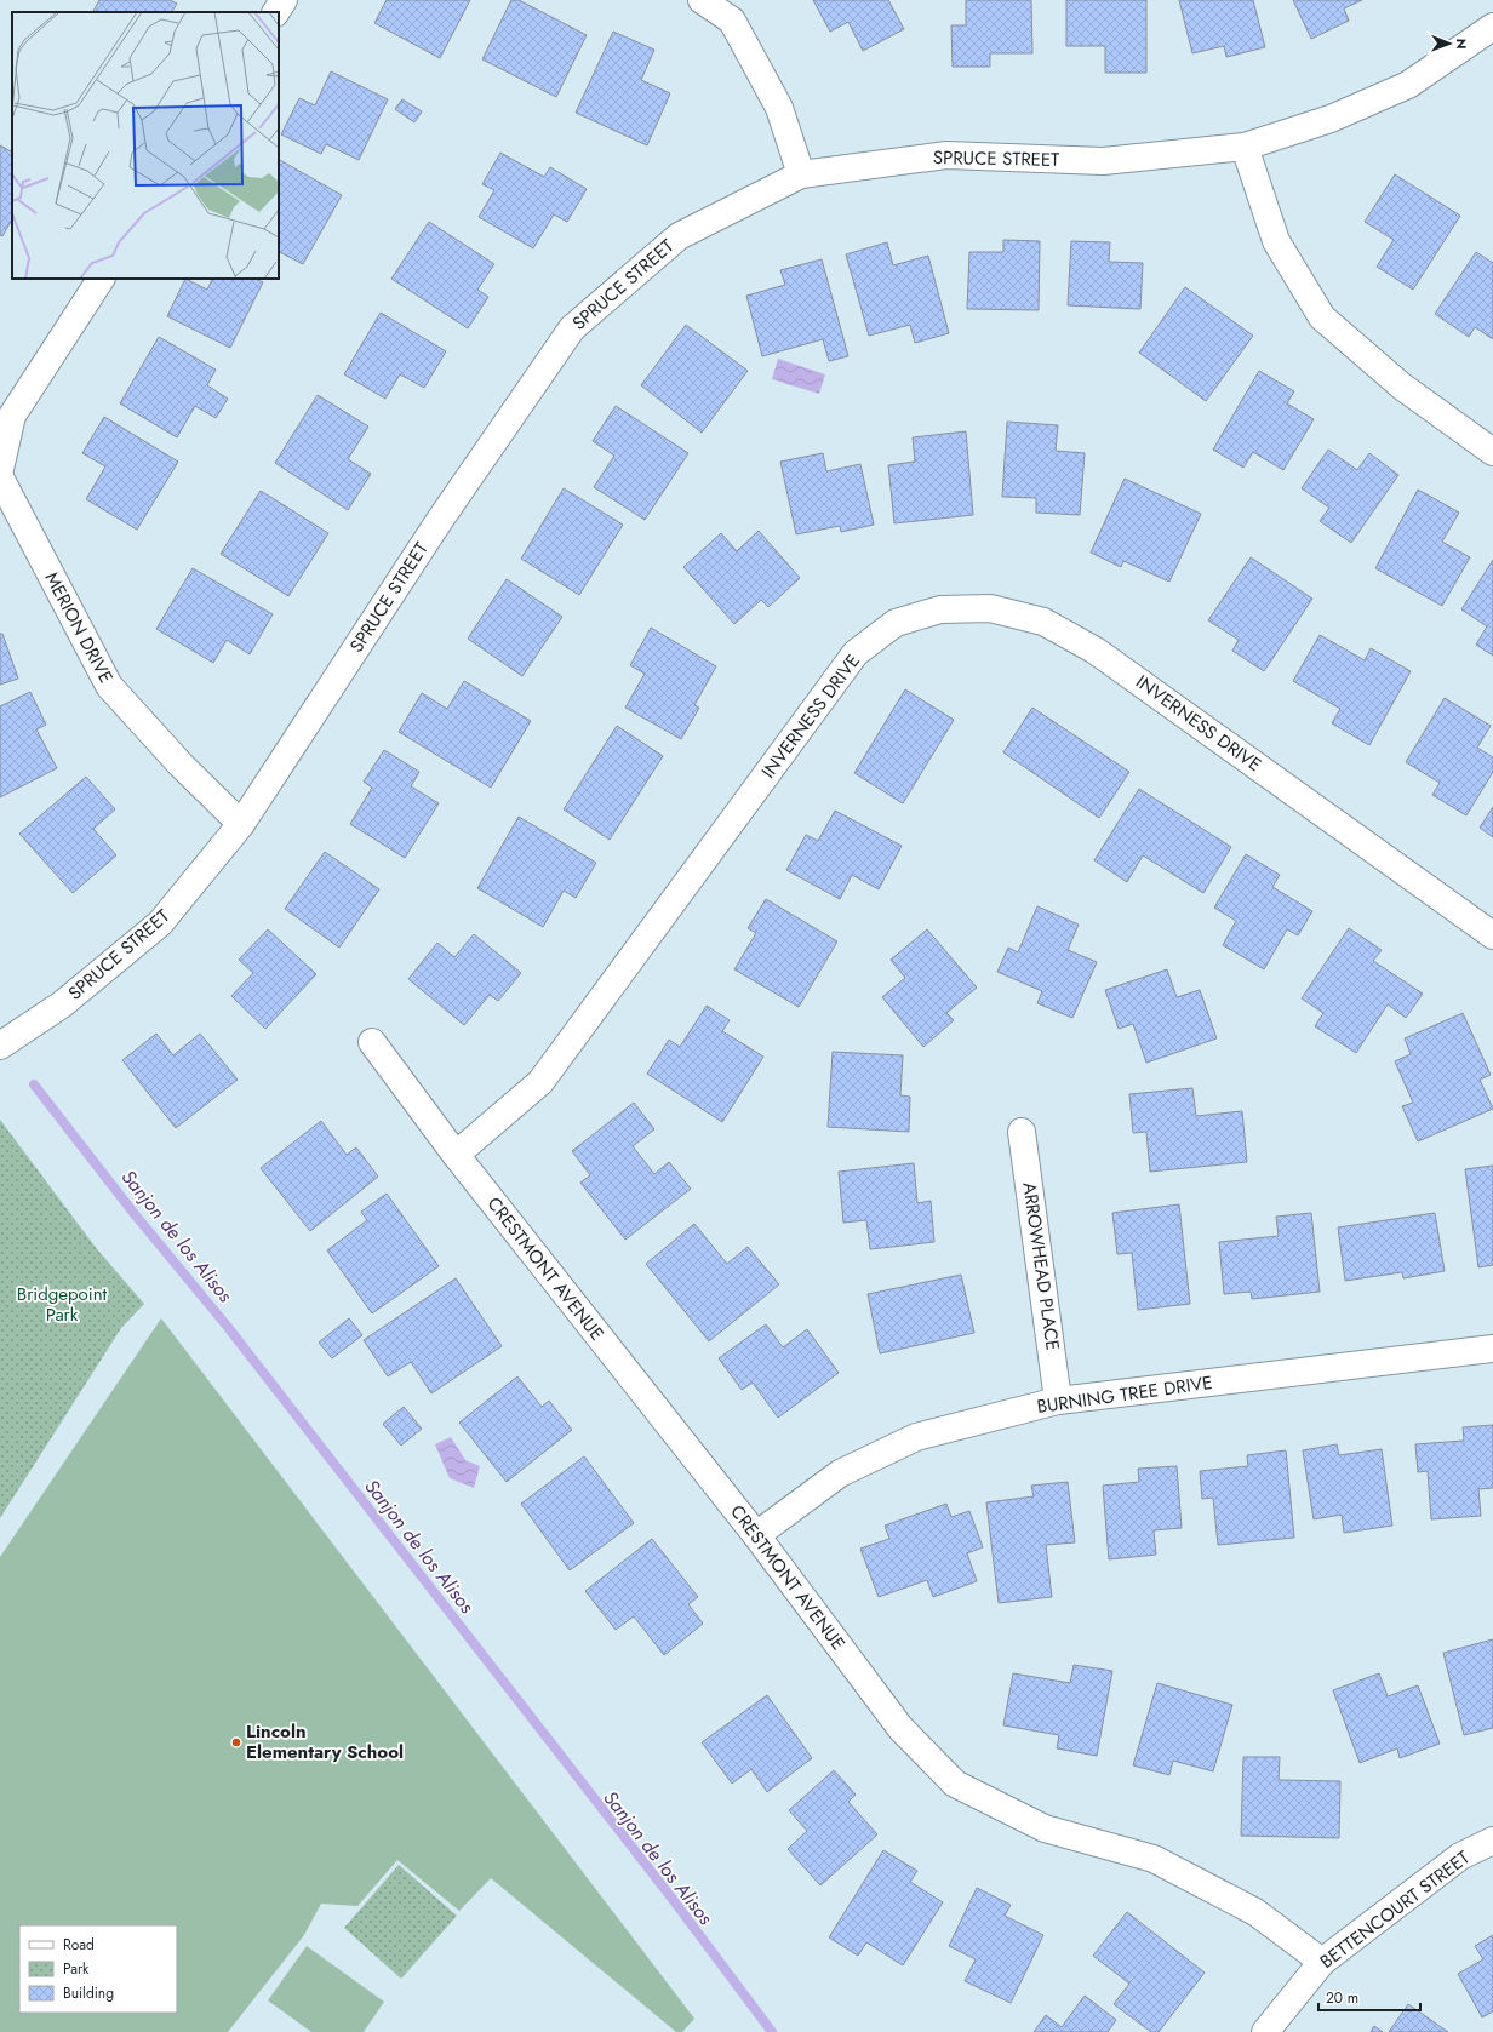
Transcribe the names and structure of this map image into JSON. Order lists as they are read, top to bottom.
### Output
{
  "streets": {
    "street": [
      "SPRUCE STREET",
      "MERION DRIVE",
      "INVERNESS DRIVE",
      "ARROWHEAD PLACE",
      "CRESTMONT AVENUE",
      "BURNING TREE DRIVE",
      "BETTENCOURT STREET"
    ]
  },
  "crossings": [
    ["SPRUCE STREET", "MERION DRIVE"],
    ["INVERNESS DRIVE", "CRESTMONT AVENUE"],
    ["ARROWHEAD PLACE", "BURNING TREE DRIVE"],
    ["CRESTMONT AVENUE", "BURNING TREE DRIVE"],
    ["CRESTMONT AVENUE", "BETTENCOURT STREET"]
  ],
  "water": ["Sanjon de los Alisos"],
  "parks": ["Bridgepoint Park"],
  "places": ["Lincoln Elementary School"],
  "legend": ["Road", "Park", "Building"],
  "scale_bar": "20 m",
  "north": "right"
}
